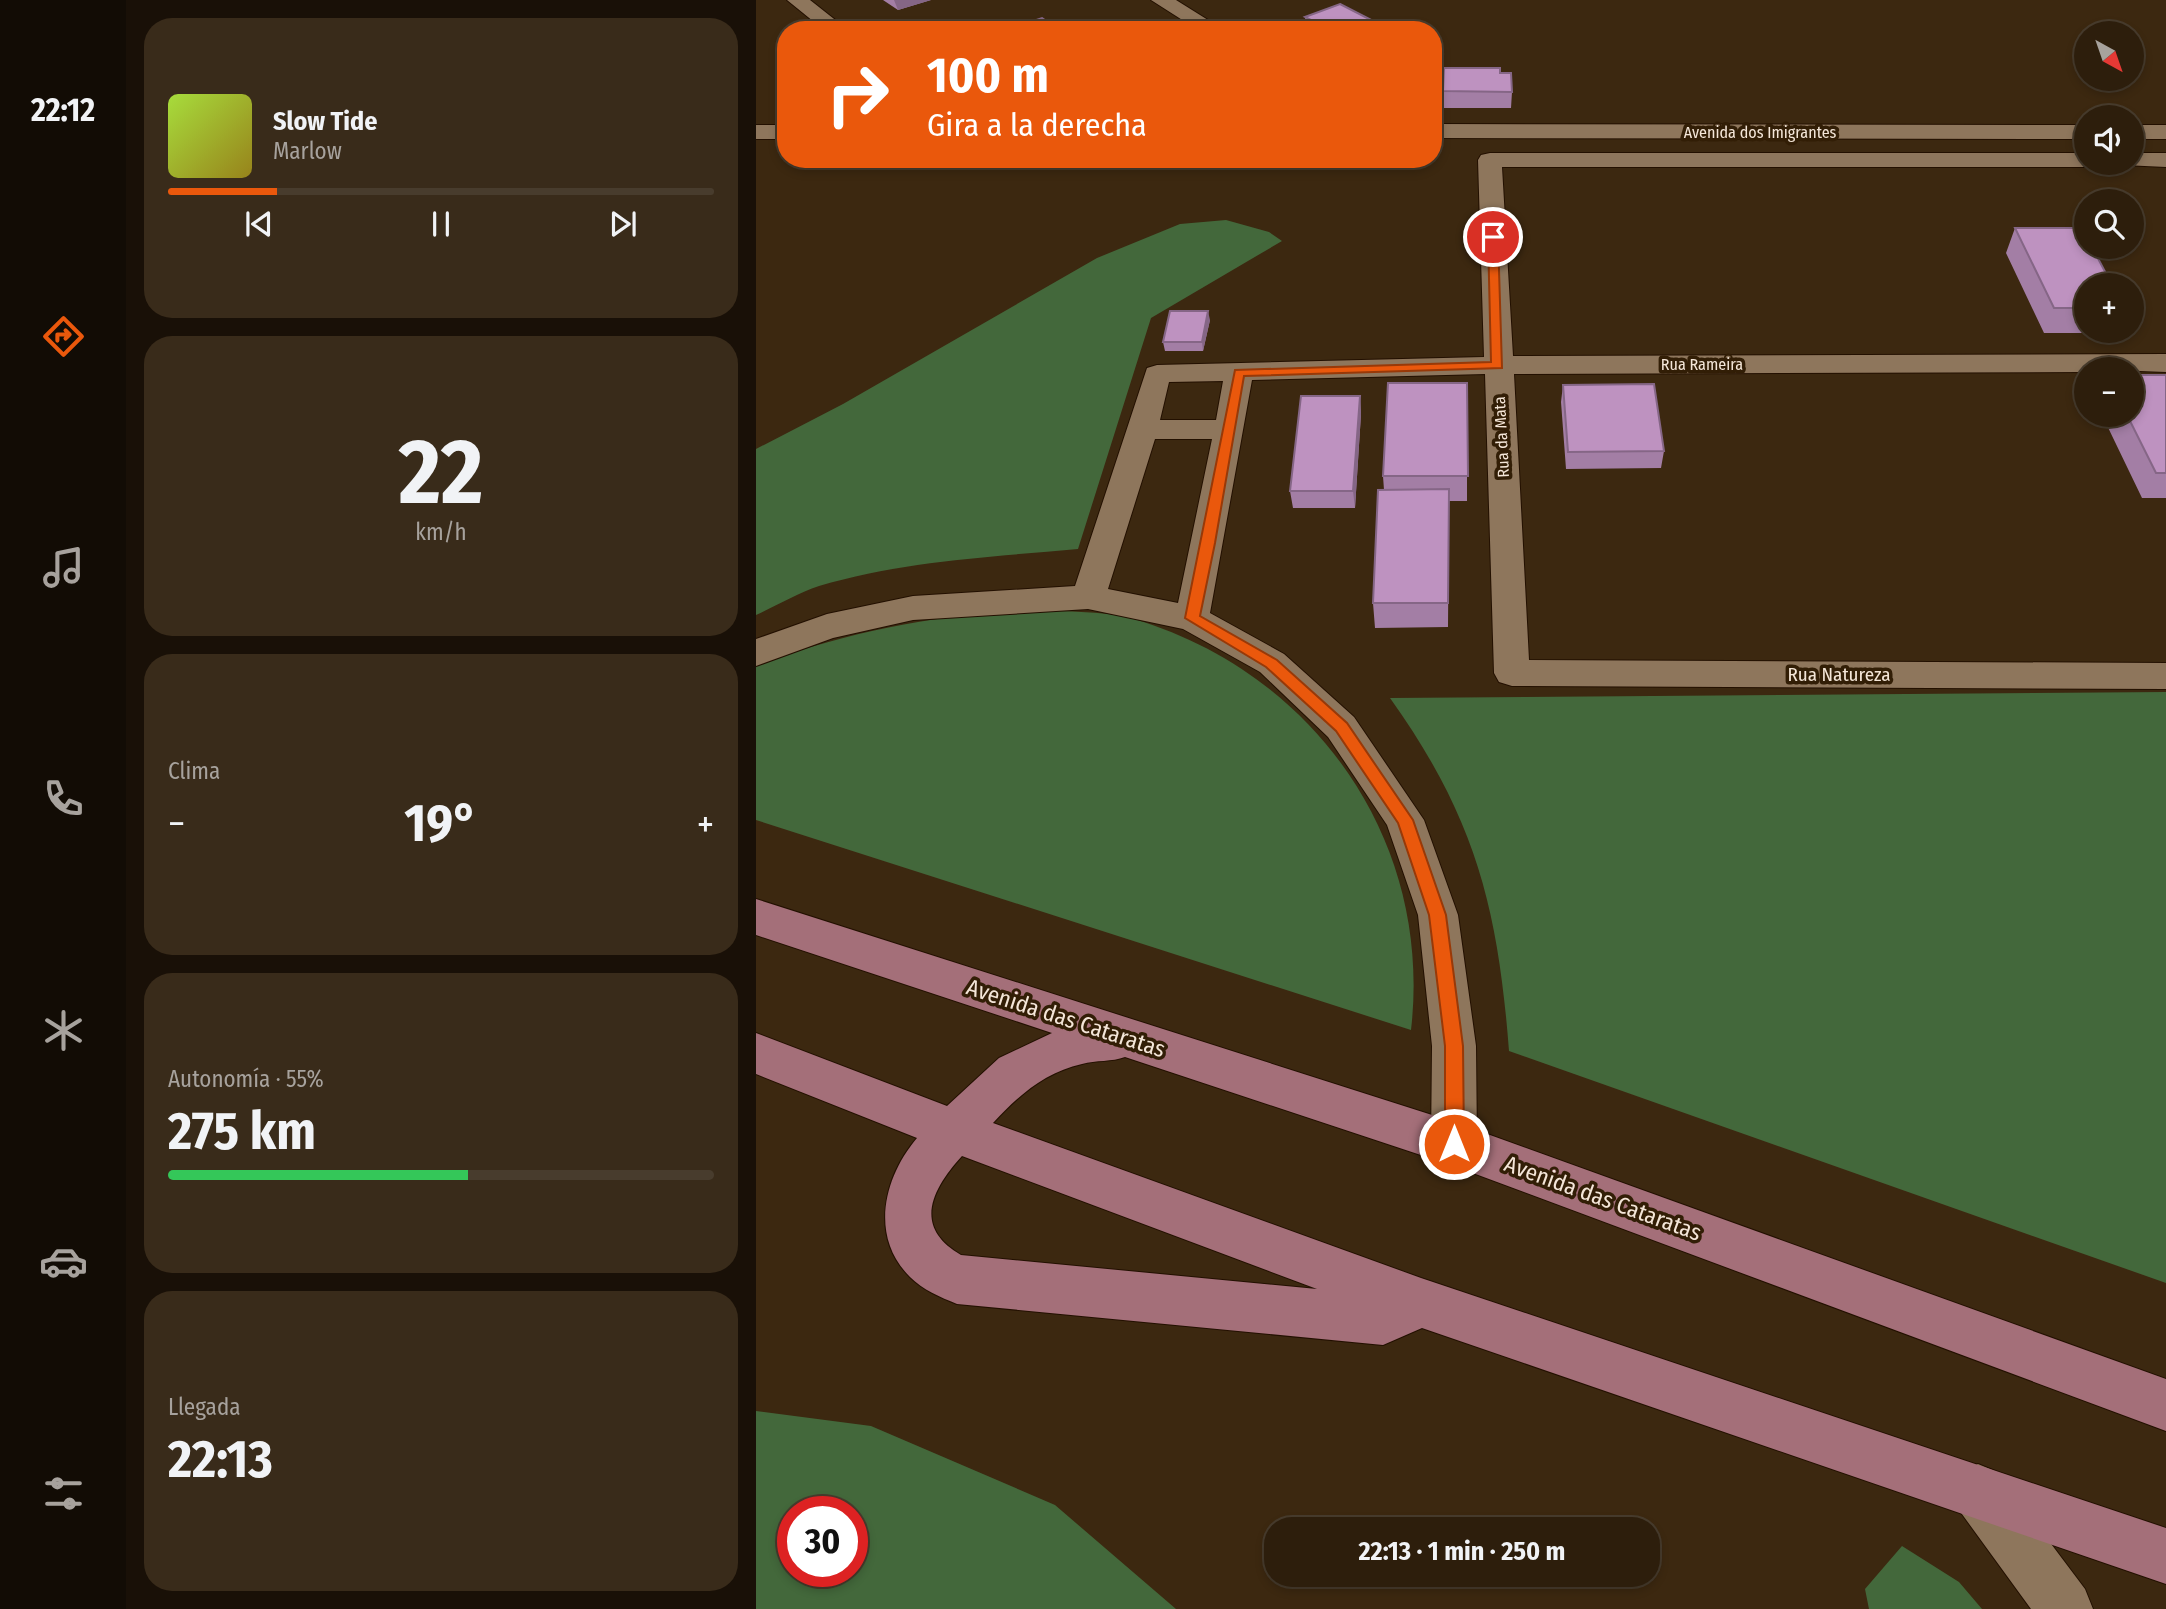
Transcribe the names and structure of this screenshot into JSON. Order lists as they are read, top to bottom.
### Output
{
  "streets": {
    "main road": ["Avenida das Cataratas"],
    "street": [
      "Avenida dos Imigrantes",
      "Rua Rameira",
      "Rua da Mata",
      "Rua Natureza"
    ]
  },
  "crossings": [
    ["Rua Rameira", "Rua da Mata"],
    ["Rua da Mata", "Rua Natureza"]
  ],
  "north": "bottom right",
  "page": {
    "tabs": "22:12",
    "map_buttons": ["+", "−"],
    "turn": ["100 m", "Gira a la derecha"],
    "song": ["Slow Tide", "Marlow"],
    "tile": [
      ["22", "km/h"],
      "Clima",
      ["Autonomía · 55%", "275 km"],
      ["Llegada", "22:13"]
    ],
    "heat": ["−", "19°", "+"],
    "limit": "30",
    "trip": "22:13 · 1 min · 250 m"
  }
}
